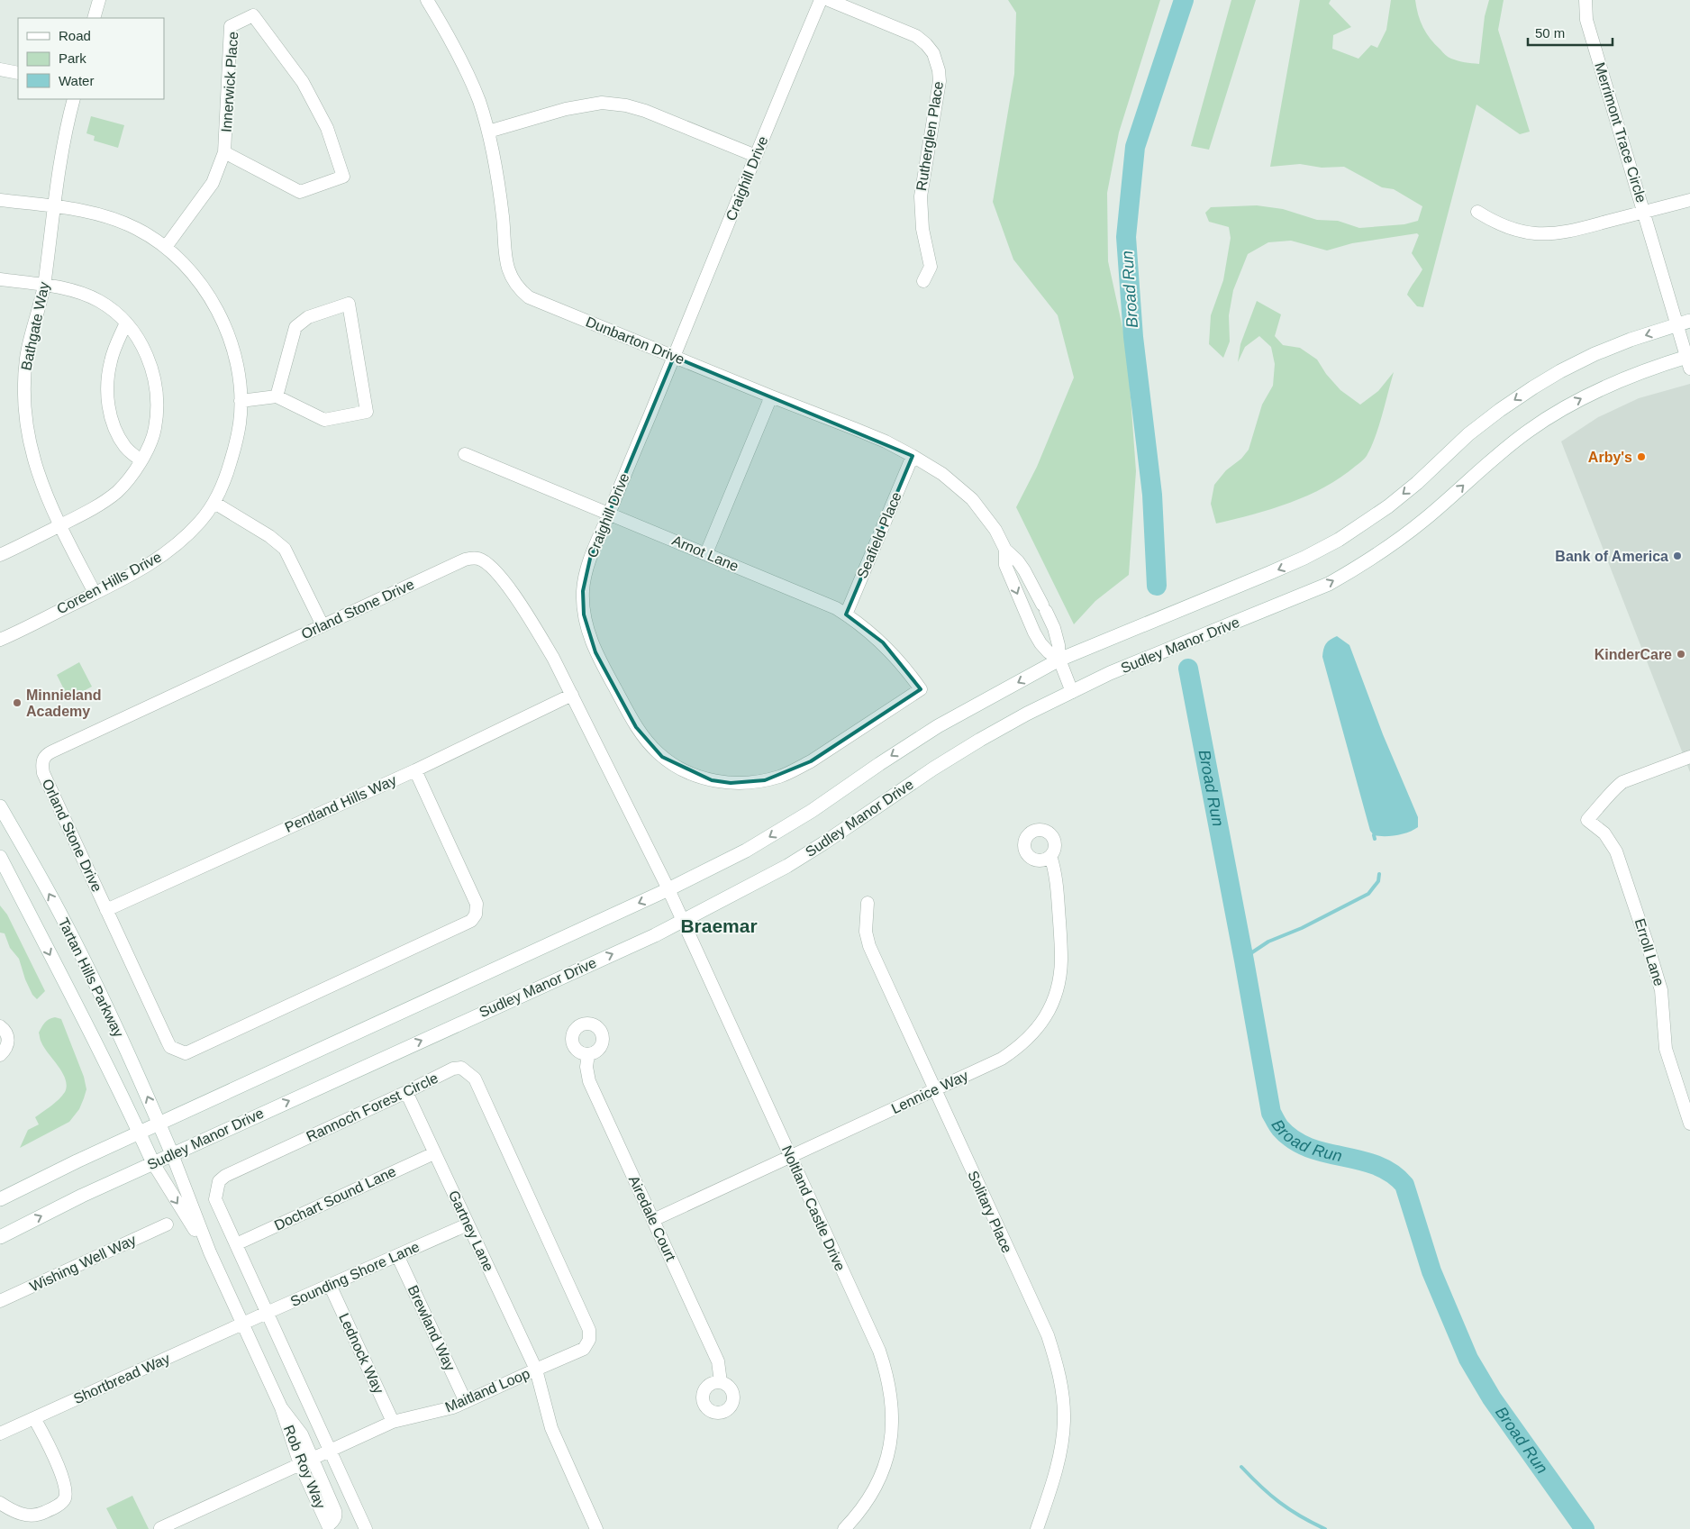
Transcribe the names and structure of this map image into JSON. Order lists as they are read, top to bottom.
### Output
{
  "streets": {
    "main road": ["Sudley Manor Drive", "Tartan Hills Parkway"],
    "street": [
      "Innerwick Place",
      "Merrimont Trace Circle",
      "Rutherglen Place",
      "Craighill Drive",
      "Bathgate Way",
      "Dunbarton Drive",
      "Seafield Place",
      "Arnot Lane",
      "Coreen Hills Drive",
      "Orland Stone Drive",
      "Pentland Hills Way",
      "Erroll Lane",
      "Lennice Way",
      "Rannoch Forest Circle",
      "Dochart Sound Lane",
      "Noltland Castle Drive",
      "Solitary Place",
      "Airedale Court",
      "Gartney Lane",
      "Wishing Well Way",
      "Sounding Shore Lane",
      "Brewland Way",
      "Lednock Way",
      "Shortbread Way",
      "Maitland Loop",
      "Rob Roy Way"
    ]
  },
  "crossings": [
    ["Innerwick Place", "Coreen Hills Drive"],
    ["Merrimont Trace Circle", "Sudley Manor Drive"],
    ["Craighill Drive", "Dunbarton Drive"],
    ["Craighill Drive", "Arnot Lane"],
    ["Bathgate Way", "Coreen Hills Drive"],
    ["Dunbarton Drive", "Seafield Place"],
    ["Dunbarton Drive", "Sudley Manor Drive"],
    ["Seafield Place", "Arnot Lane"],
    ["Orland Stone Drive", "Pentland Hills Way"],
    ["Orland Stone Drive", "Noltland Castle Drive"],
    ["Sudley Manor Drive", "Tartan Hills Parkway"],
    ["Sudley Manor Drive", "Noltland Castle Drive"],
    ["Sudley Manor Drive", "Rob Roy Way"],
    ["Tartan Hills Parkway", "Rob Roy Way"],
    ["Lennice Way", "Noltland Castle Drive"],
    ["Lennice Way", "Solitary Place"],
    ["Lennice Way", "Airedale Court"],
    ["Rannoch Forest Circle", "Dochart Sound Lane"],
    ["Rannoch Forest Circle", "Gartney Lane"],
    ["Rannoch Forest Circle", "Sounding Shore Lane"],
    ["Rannoch Forest Circle", "Maitland Loop"],
    ["Dochart Sound Lane", "Gartney Lane"],
    ["Gartney Lane", "Sounding Shore Lane"],
    ["Gartney Lane", "Maitland Loop"],
    ["Sounding Shore Lane", "Brewland Way"],
    ["Sounding Shore Lane", "Lednock Way"],
    ["Sounding Shore Lane", "Shortbread Way"],
    ["Sounding Shore Lane", "Rob Roy Way"],
    ["Brewland Way", "Maitland Loop"],
    ["Lednock Way", "Maitland Loop"],
    ["Shortbread Way", "Rob Roy Way"],
    ["Maitland Loop", "Rob Roy Way"]
  ],
  "districts": ["Braemar"],
  "water": ["Broad Run"],
  "places": [
    "Arby's",
    "Bank of America",
    "KinderCare",
    "Minnieland Academy"
  ],
  "legend": ["Road", "Park", "Water"],
  "scale_bar": "50 m"
}
